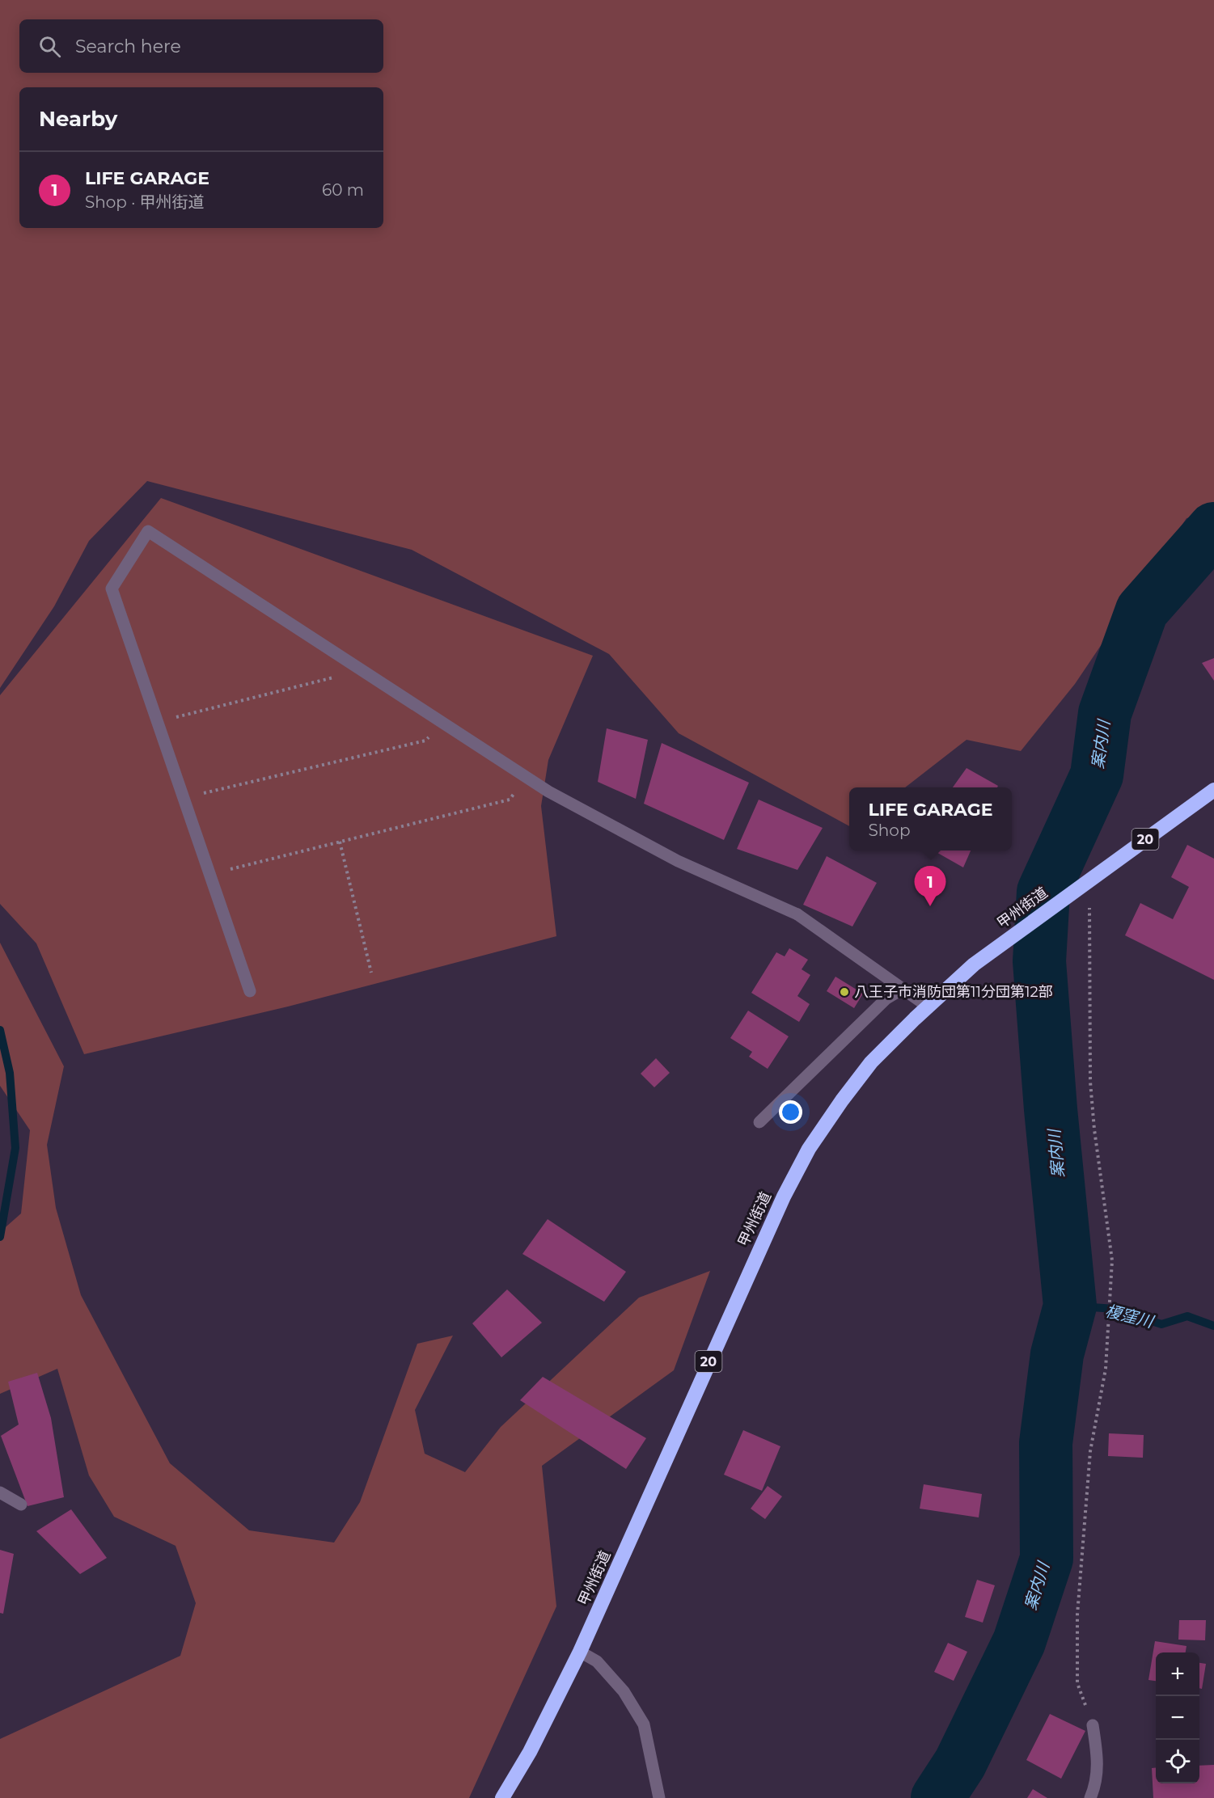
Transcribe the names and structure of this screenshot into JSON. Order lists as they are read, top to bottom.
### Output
{
  "streets": {
    "highway": ["20", "甲州街道"]
  },
  "water": ["案内川", "榎窪川"],
  "places": ["八王子市消防団第11分団第12部"],
  "page": {
    "search": "Search here",
    "heading": "Nearby",
    "list": [
      {
        "mark": "1",
        "name": "LIFE GARAGE",
        "note": "Shop · 甲州街道",
        "value": "60 m"
      }
    ],
    "popup": ["LIFE GARAGE", "Shop"],
    "pins": "1",
    "map_buttons": ["+", "−"]
  }
}
